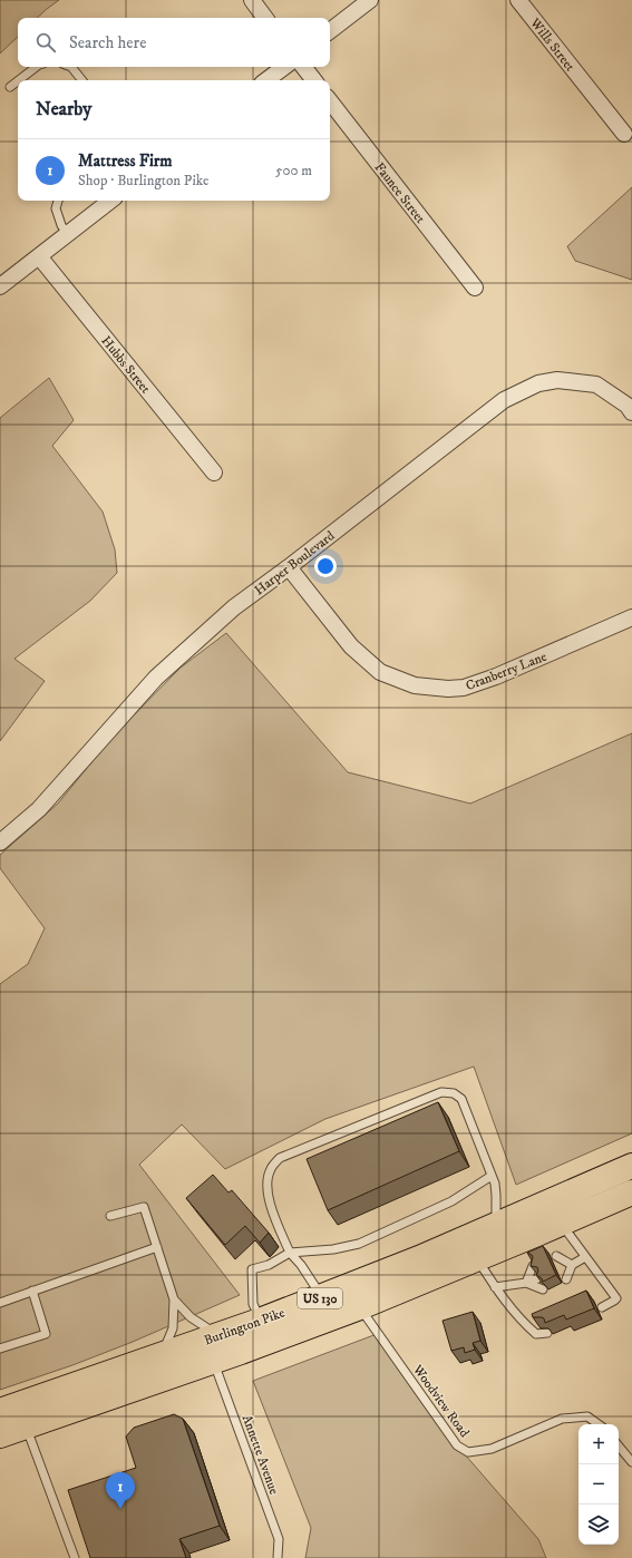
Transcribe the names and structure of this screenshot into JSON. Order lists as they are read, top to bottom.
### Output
{
  "streets": {
    "highway": ["US 130", "Burlington Pike"],
    "street": [
      "Wills Street",
      "Faunce Street",
      "Hubbs Street",
      "Harper Boulevard",
      "Cranberry Lane"
    ],
    "lane": ["Woodview Road", "Annette Avenue"]
  },
  "crossings": [
    ["Harper Boulevard", "Cranberry Lane"],
    ["Burlington Pike", "Woodview Road"],
    ["Burlington Pike", "Annette Avenue"]
  ],
  "page": {
    "search": "Search here",
    "heading": "Nearby",
    "list": [
      {
        "mark": "1",
        "name": "Mattress Firm",
        "note": "Shop · Burlington Pike",
        "value": "500 m"
      }
    ],
    "map_buttons": ["+", "−"],
    "pins": "1"
  }
}
